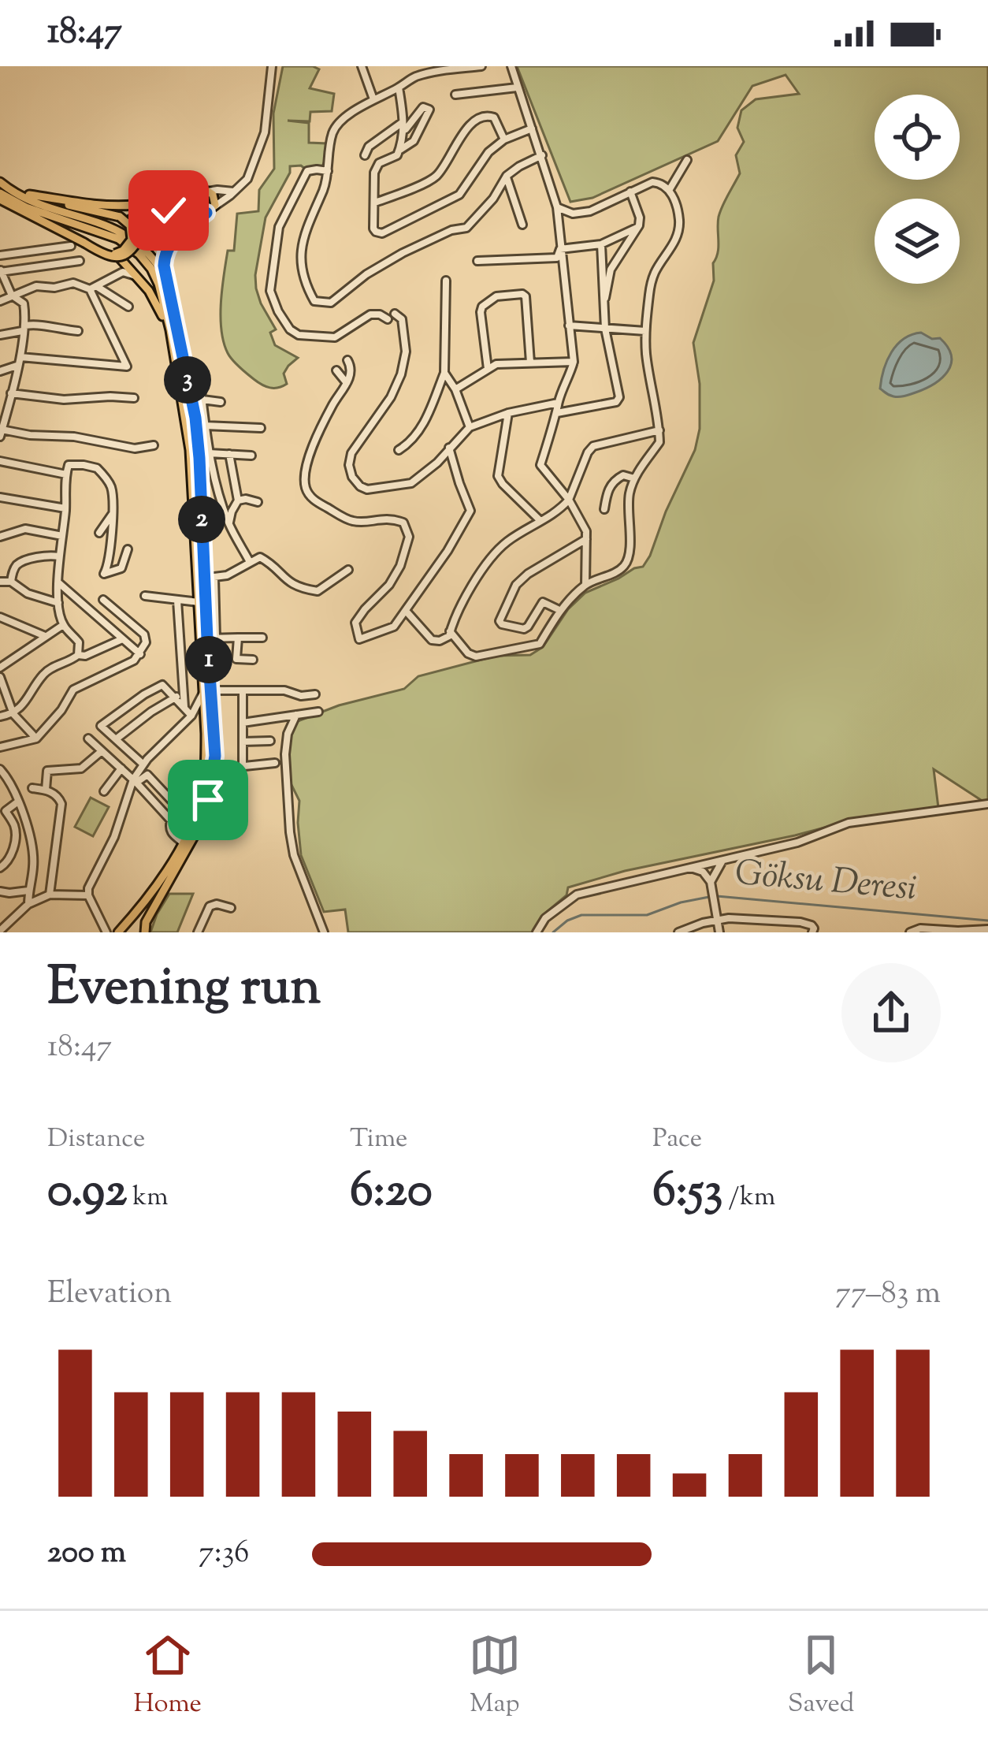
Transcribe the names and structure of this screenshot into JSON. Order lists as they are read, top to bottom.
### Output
{
  "water": ["Göksu Deresi"],
  "page": {
    "status": "18:47",
    "pins": ["3", "2", "1"],
    "heading": ["Evening run", "18:47"],
    "stats": [
      ["Distance", "0.92 km"],
      ["Time", "6:20"],
      ["Pace", "6:53 /km"]
    ],
    "chart": ["Elevation", "77–83 m"],
    "list": [
      {
        "name": "200 m",
        "note": "7:36"
      }
    ],
    "tabs": ["Home", "Map", "Saved"]
  }
}
